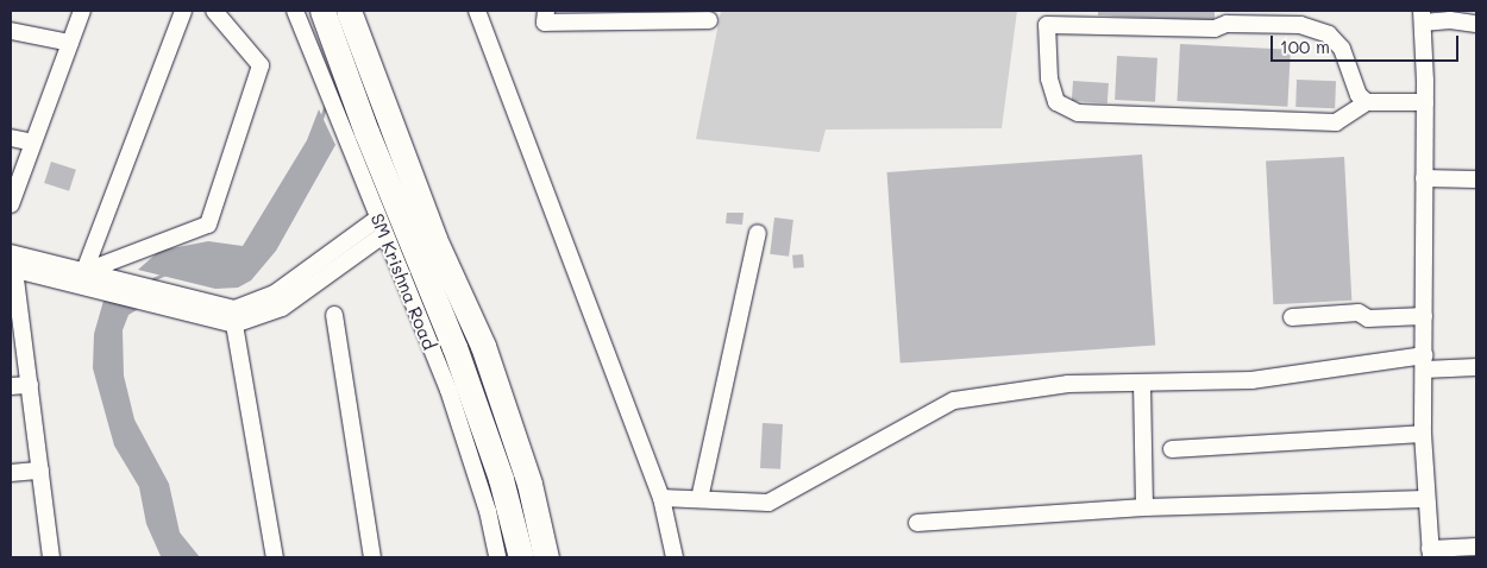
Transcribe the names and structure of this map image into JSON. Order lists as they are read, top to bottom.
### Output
{
  "streets": {
    "highway": ["SM Krishna Road"]
  },
  "scale_bar": "100 m"
}
